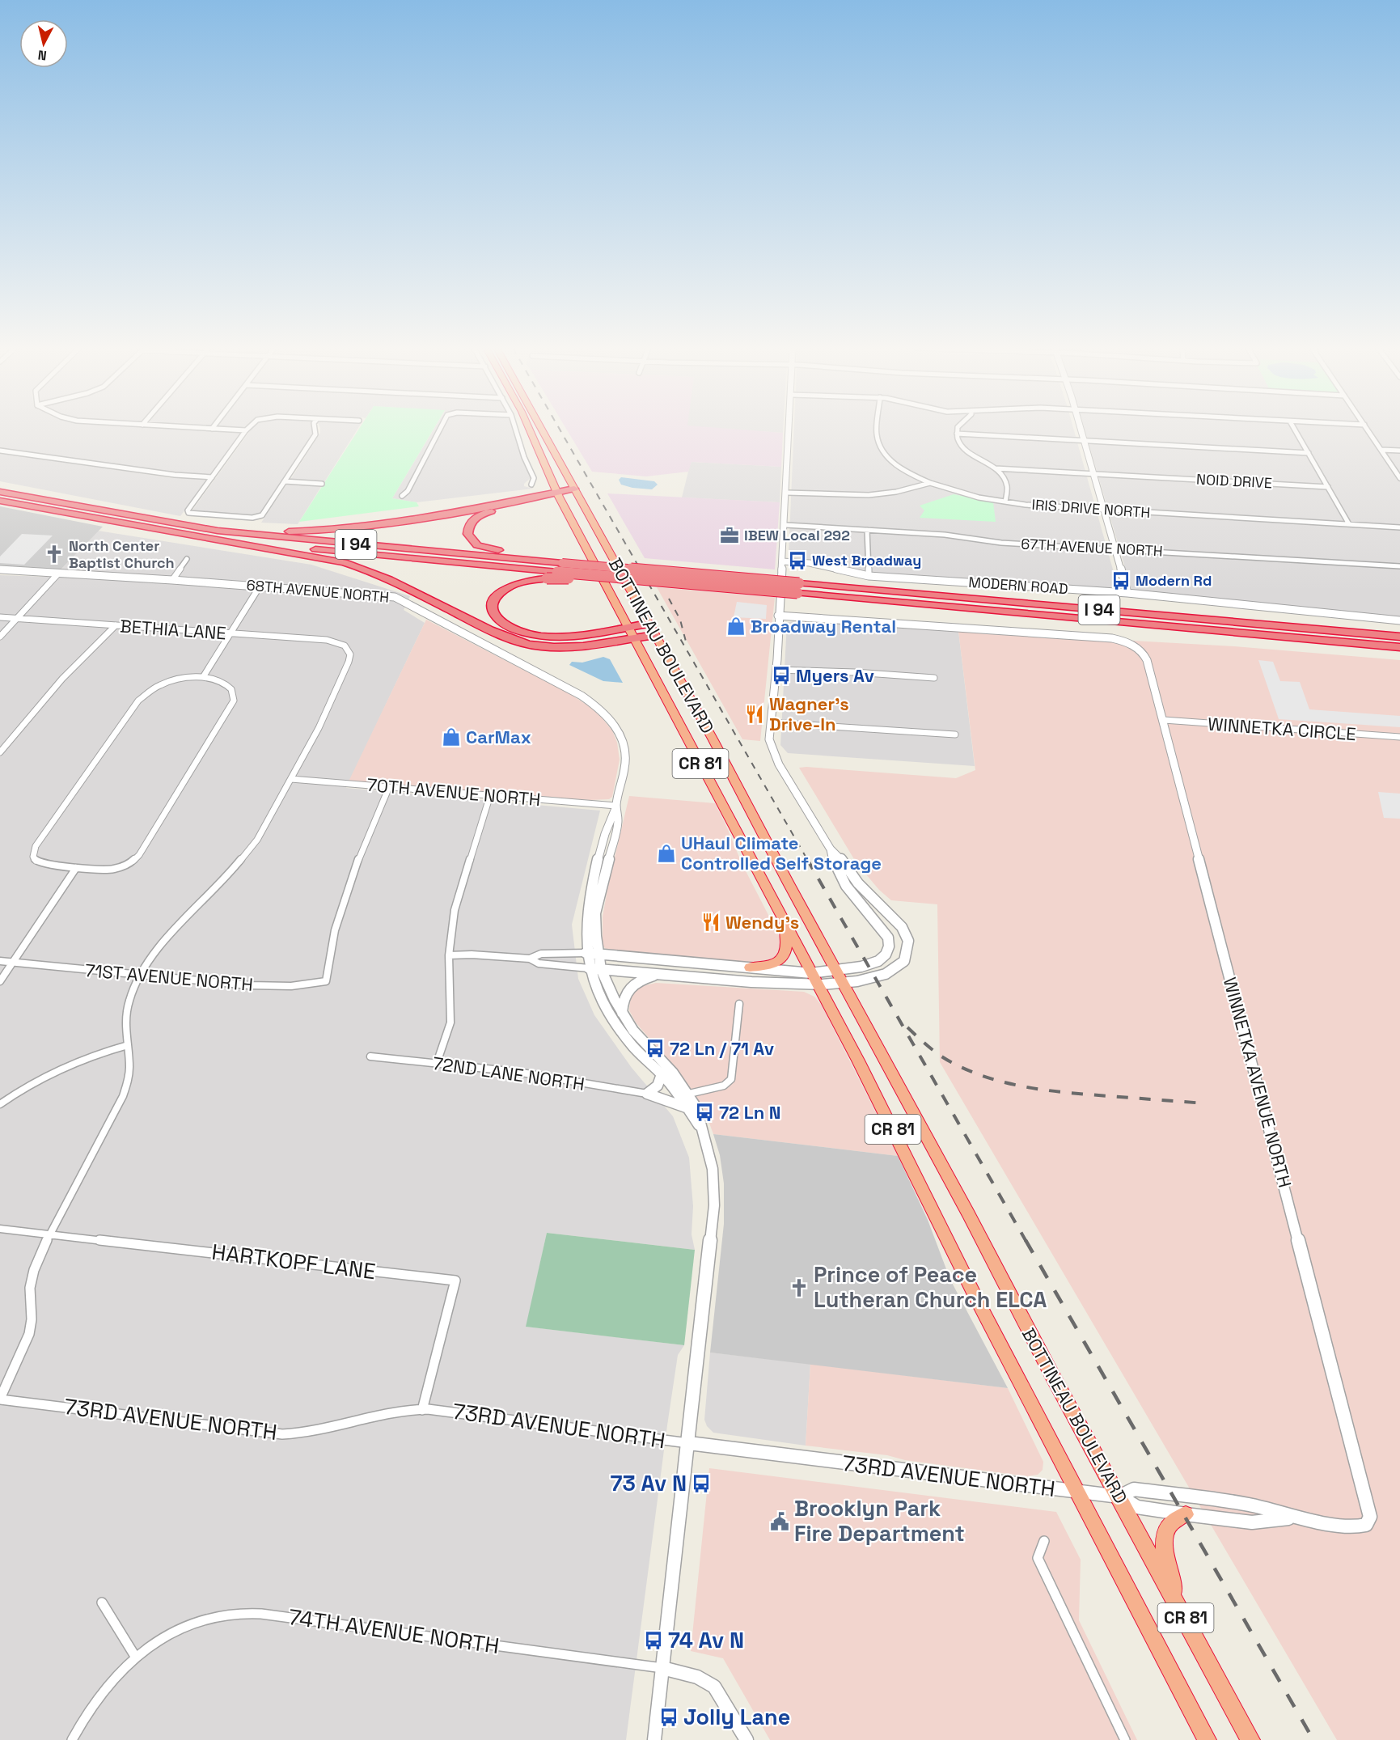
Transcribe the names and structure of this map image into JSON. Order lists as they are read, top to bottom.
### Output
{
  "streets": {
    "highway": ["I 94", "BOTTINEAU BOULEVARD", "CR 81"],
    "street": [
      "NOID DRIVE",
      "IRIS DRIVE NORTH",
      "67TH AVENUE NORTH",
      "MODERN ROAD",
      "68TH AVENUE NORTH",
      "BETHIA LANE",
      "WINNETKA CIRCLE",
      "70TH AVENUE NORTH",
      "71ST AVENUE NORTH",
      "72ND LANE NORTH",
      "WINNETKA AVENUE NORTH",
      "HARTKOPF LANE",
      "73RD AVENUE NORTH",
      "74TH AVENUE NORTH"
    ]
  },
  "crossings": [
    ["68TH AVENUE NORTH", "70TH AVENUE NORTH"],
    ["BETHIA LANE", "70TH AVENUE NORTH"],
    ["BOTTINEAU BOULEVARD", "73RD AVENUE NORTH"],
    ["WINNETKA CIRCLE", "WINNETKA AVENUE NORTH"],
    ["70TH AVENUE NORTH", "71ST AVENUE NORTH"],
    ["WINNETKA AVENUE NORTH", "73RD AVENUE NORTH"],
    ["HARTKOPF LANE", "73RD AVENUE NORTH"]
  ],
  "places": {
    "office": ["IBEW Local 292"],
    "church": ["North Center Baptist Church", "Prince of Peace Lutheran Church ELCA"],
    "bus stop": [
      "West Broadway",
      "Modern Rd",
      "Myers Av",
      "72 Ln / 71 Av",
      "72 Ln N",
      "73 Av N",
      "74 Av N",
      "Jolly Lane"
    ],
    "shop": ["Broadway Rental", "CarMax", "UHaul Climate Controlled Self Storage"],
    "restaurant": ["Wagner's Drive-In", "Wendy's"],
    "public building": ["Brooklyn Park Fire Department"]
  },
  "north": "bottom"
}
